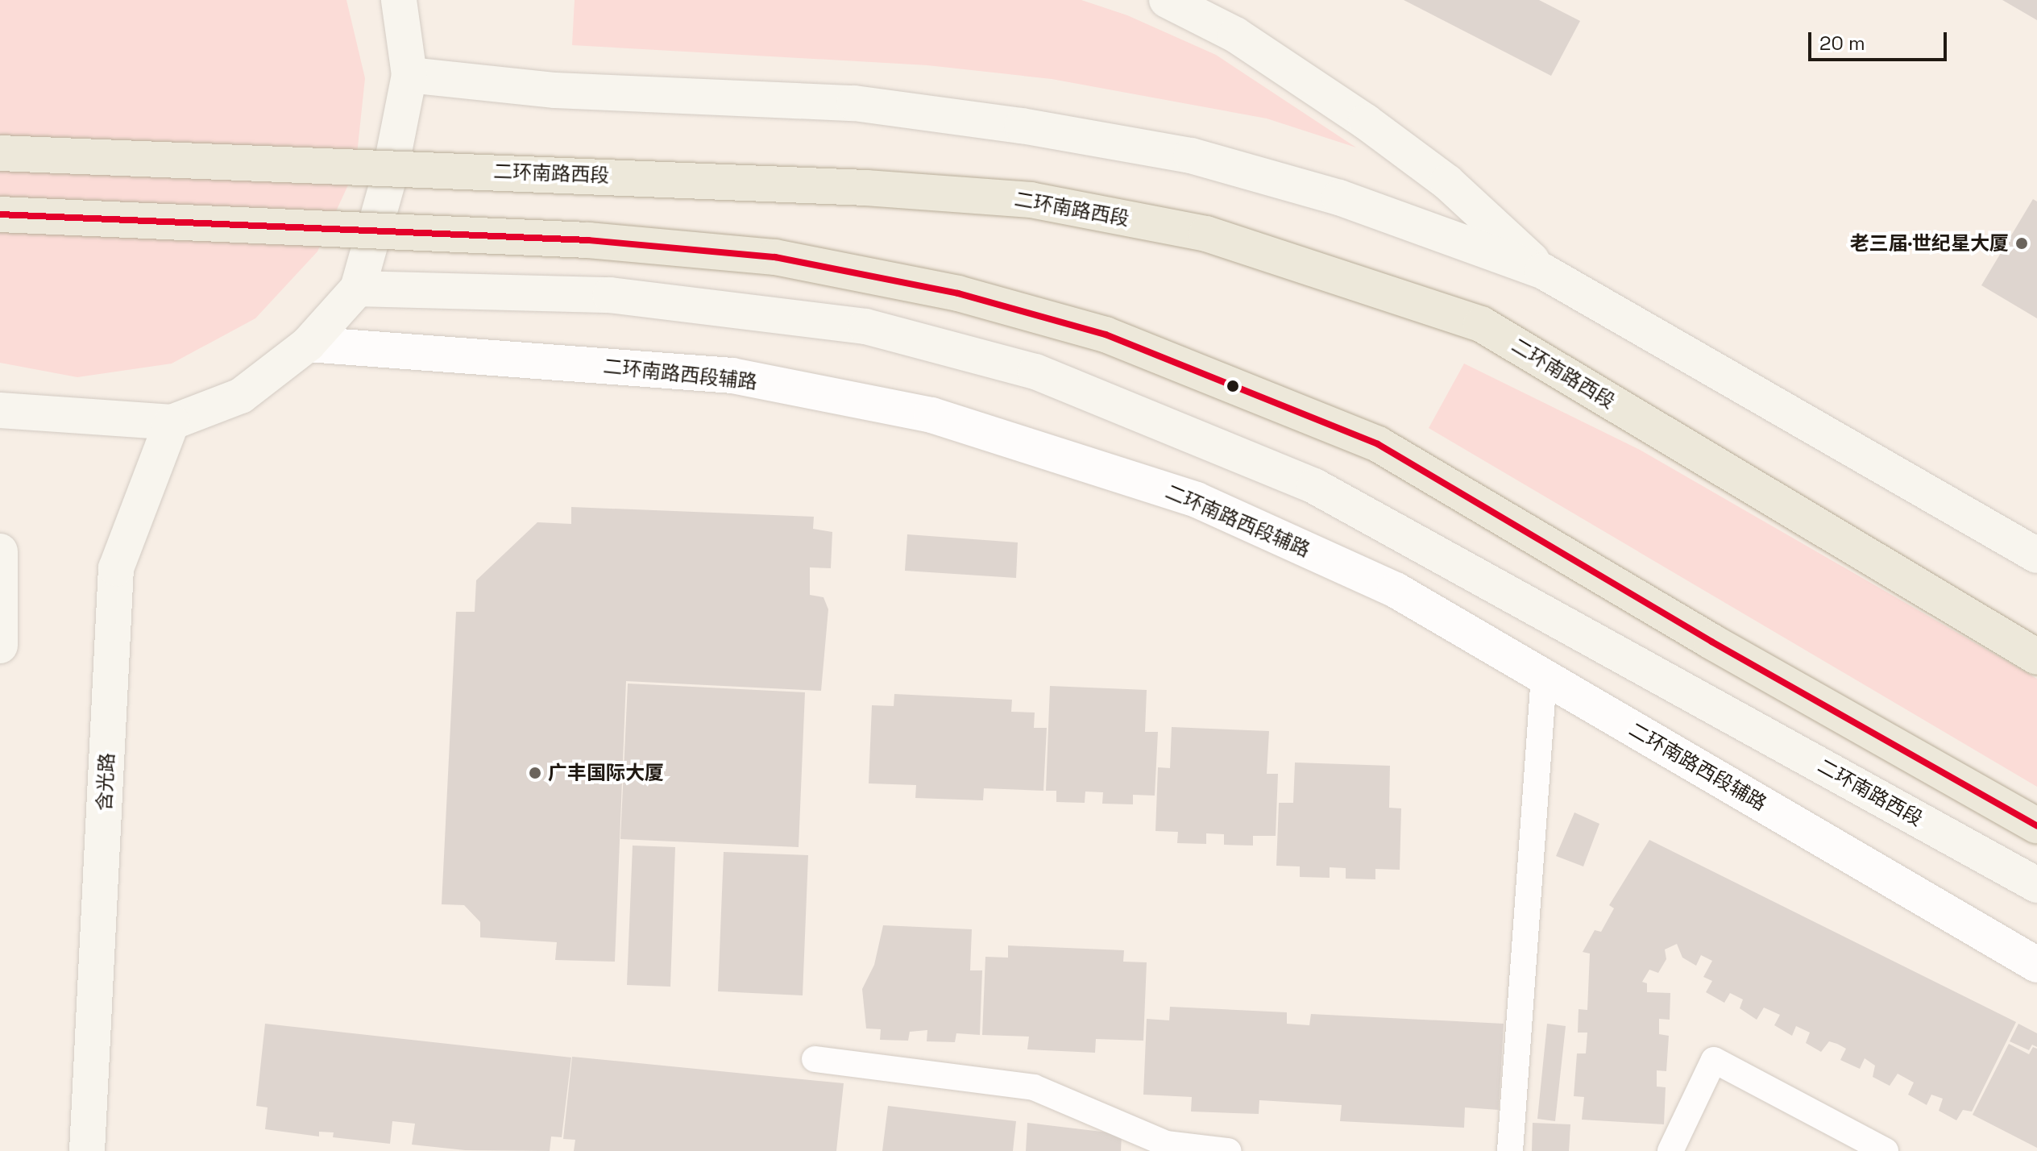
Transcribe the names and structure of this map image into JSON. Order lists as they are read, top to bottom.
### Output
{
  "streets": {
    "highway": ["二环南路西段"],
    "main road": ["含光路"],
    "street": ["二环南路西段辅路"]
  },
  "places": ["老三届·世纪星大厦", "广丰国际大厦"],
  "scale_bar": "20 m"
}
